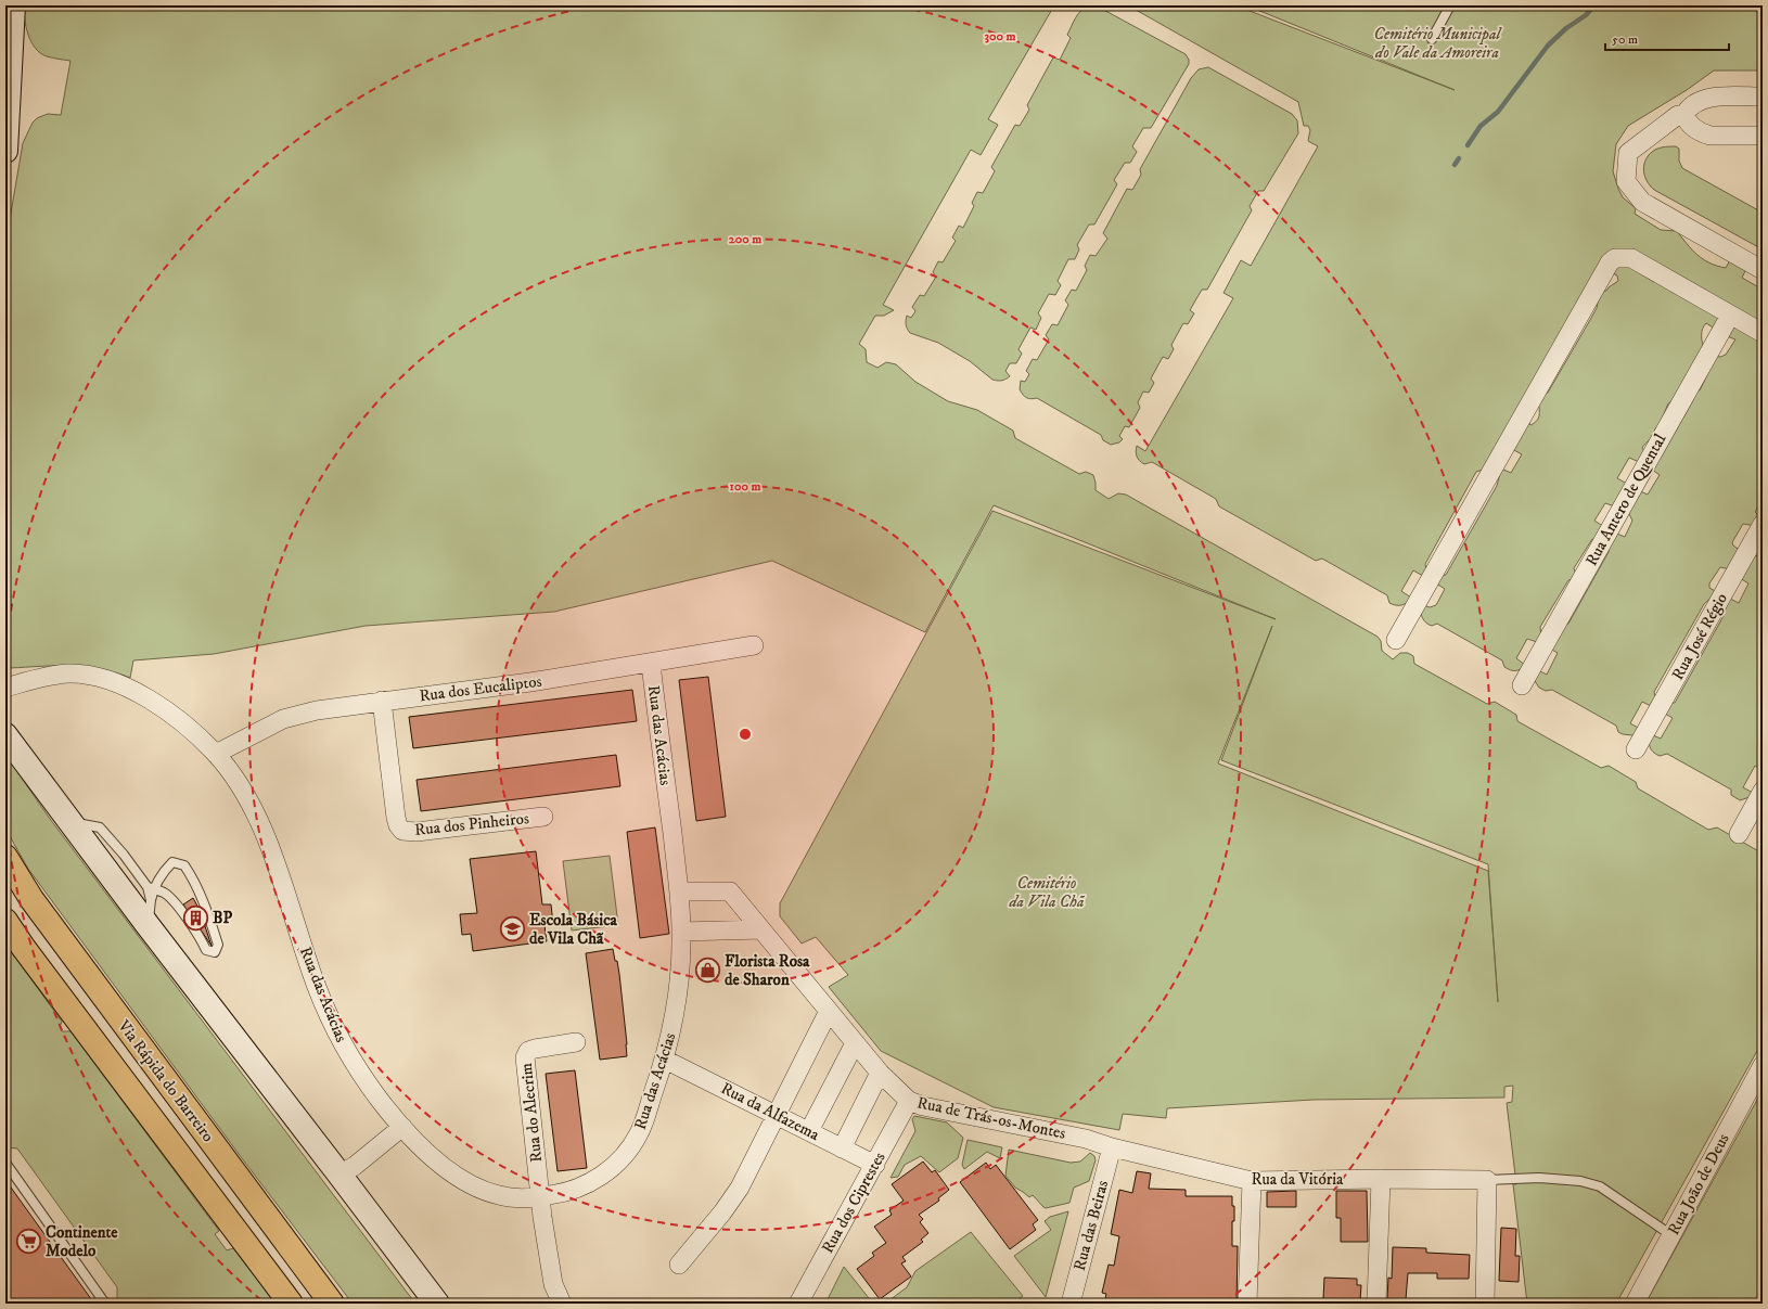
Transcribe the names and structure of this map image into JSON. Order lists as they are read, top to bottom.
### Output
{
  "streets": {
    "highway": ["Via Rápida do Barreiro"],
    "street": [
      "Rua Antero de Quental",
      "Rua José Régio",
      "Rua dos Eucaliptos",
      "Rua das Acácias",
      "Rua dos Pinheiros",
      "Rua da Alfazema",
      "Rua do Alecrim",
      "Rua de Trás-os-Montes",
      "Rua da Vitória",
      "Rua João de Deus",
      "Rua dos Ciprestes",
      "Rua das Beiras"
    ]
  },
  "crossings": [
    ["Rua dos Eucaliptos", "Rua das Acácias"],
    ["Rua dos Eucaliptos", "Rua dos Pinheiros"],
    ["Rua das Acácias", "Rua da Alfazema"],
    ["Rua das Acácias", "Rua do Alecrim"],
    ["Rua das Acácias", "Rua de Trás-os-Montes"],
    ["Rua da Alfazema", "Rua dos Ciprestes"],
    ["Rua de Trás-os-Montes", "Rua da Vitória"],
    ["Rua de Trás-os-Montes", "Rua dos Ciprestes"],
    ["Rua de Trás-os-Montes", "Rua das Beiras"],
    ["Rua da Vitória", "Rua das Beiras"]
  ],
  "parks": ["Cemitério Municipal do Vale da Amoreira", "Cemitério da Vila Chã"],
  "places": {
    "building": ["BP"],
    "school or university": ["Escola Básica de Vila Chã"],
    "shop": ["Florista Rosa de Sharon"],
    "supermarket": ["Continente Modelo"]
  },
  "scale_bar": "50 m",
  "rings": ["300 m", "200 m", "100 m"]
}
